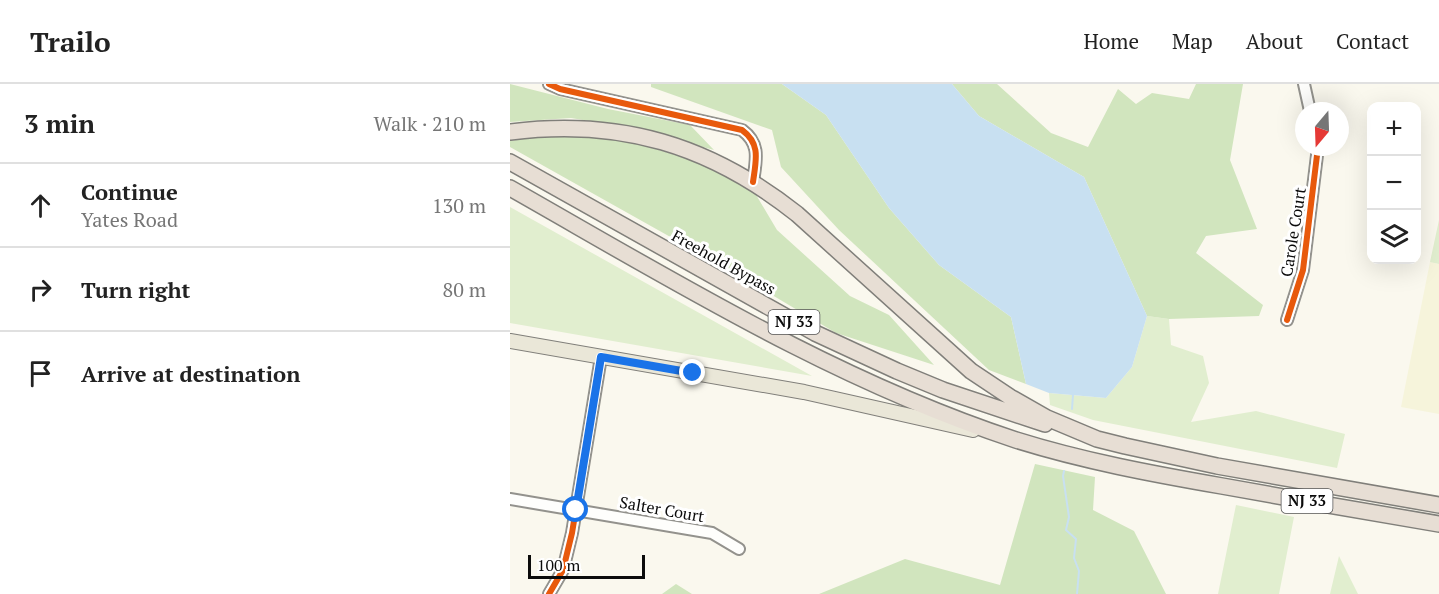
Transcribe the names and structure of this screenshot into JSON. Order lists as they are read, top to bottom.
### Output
{
  "streets": {
    "highway": ["Freehold Bypass", "NJ 33"],
    "street": ["Carole Court", "Salter Court"]
  },
  "crossings": [
    ["Freehold Bypass", "NJ 33"]
  ],
  "scale_bar": "100 m",
  "north": "bottom",
  "page": {
    "header": "Trailo",
    "nav": [
      "Home",
      "Map",
      "About",
      "Contact"
    ],
    "heading": ["3 min", "Walk · 210 m"],
    "map_buttons": ["+", "−"],
    "list": [
      ["Continue", "Yates Road", "130 m"],
      ["Turn right", "80 m"],
      "Arrive at destination"
    ],
    "scale": "100 m"
  }
}
